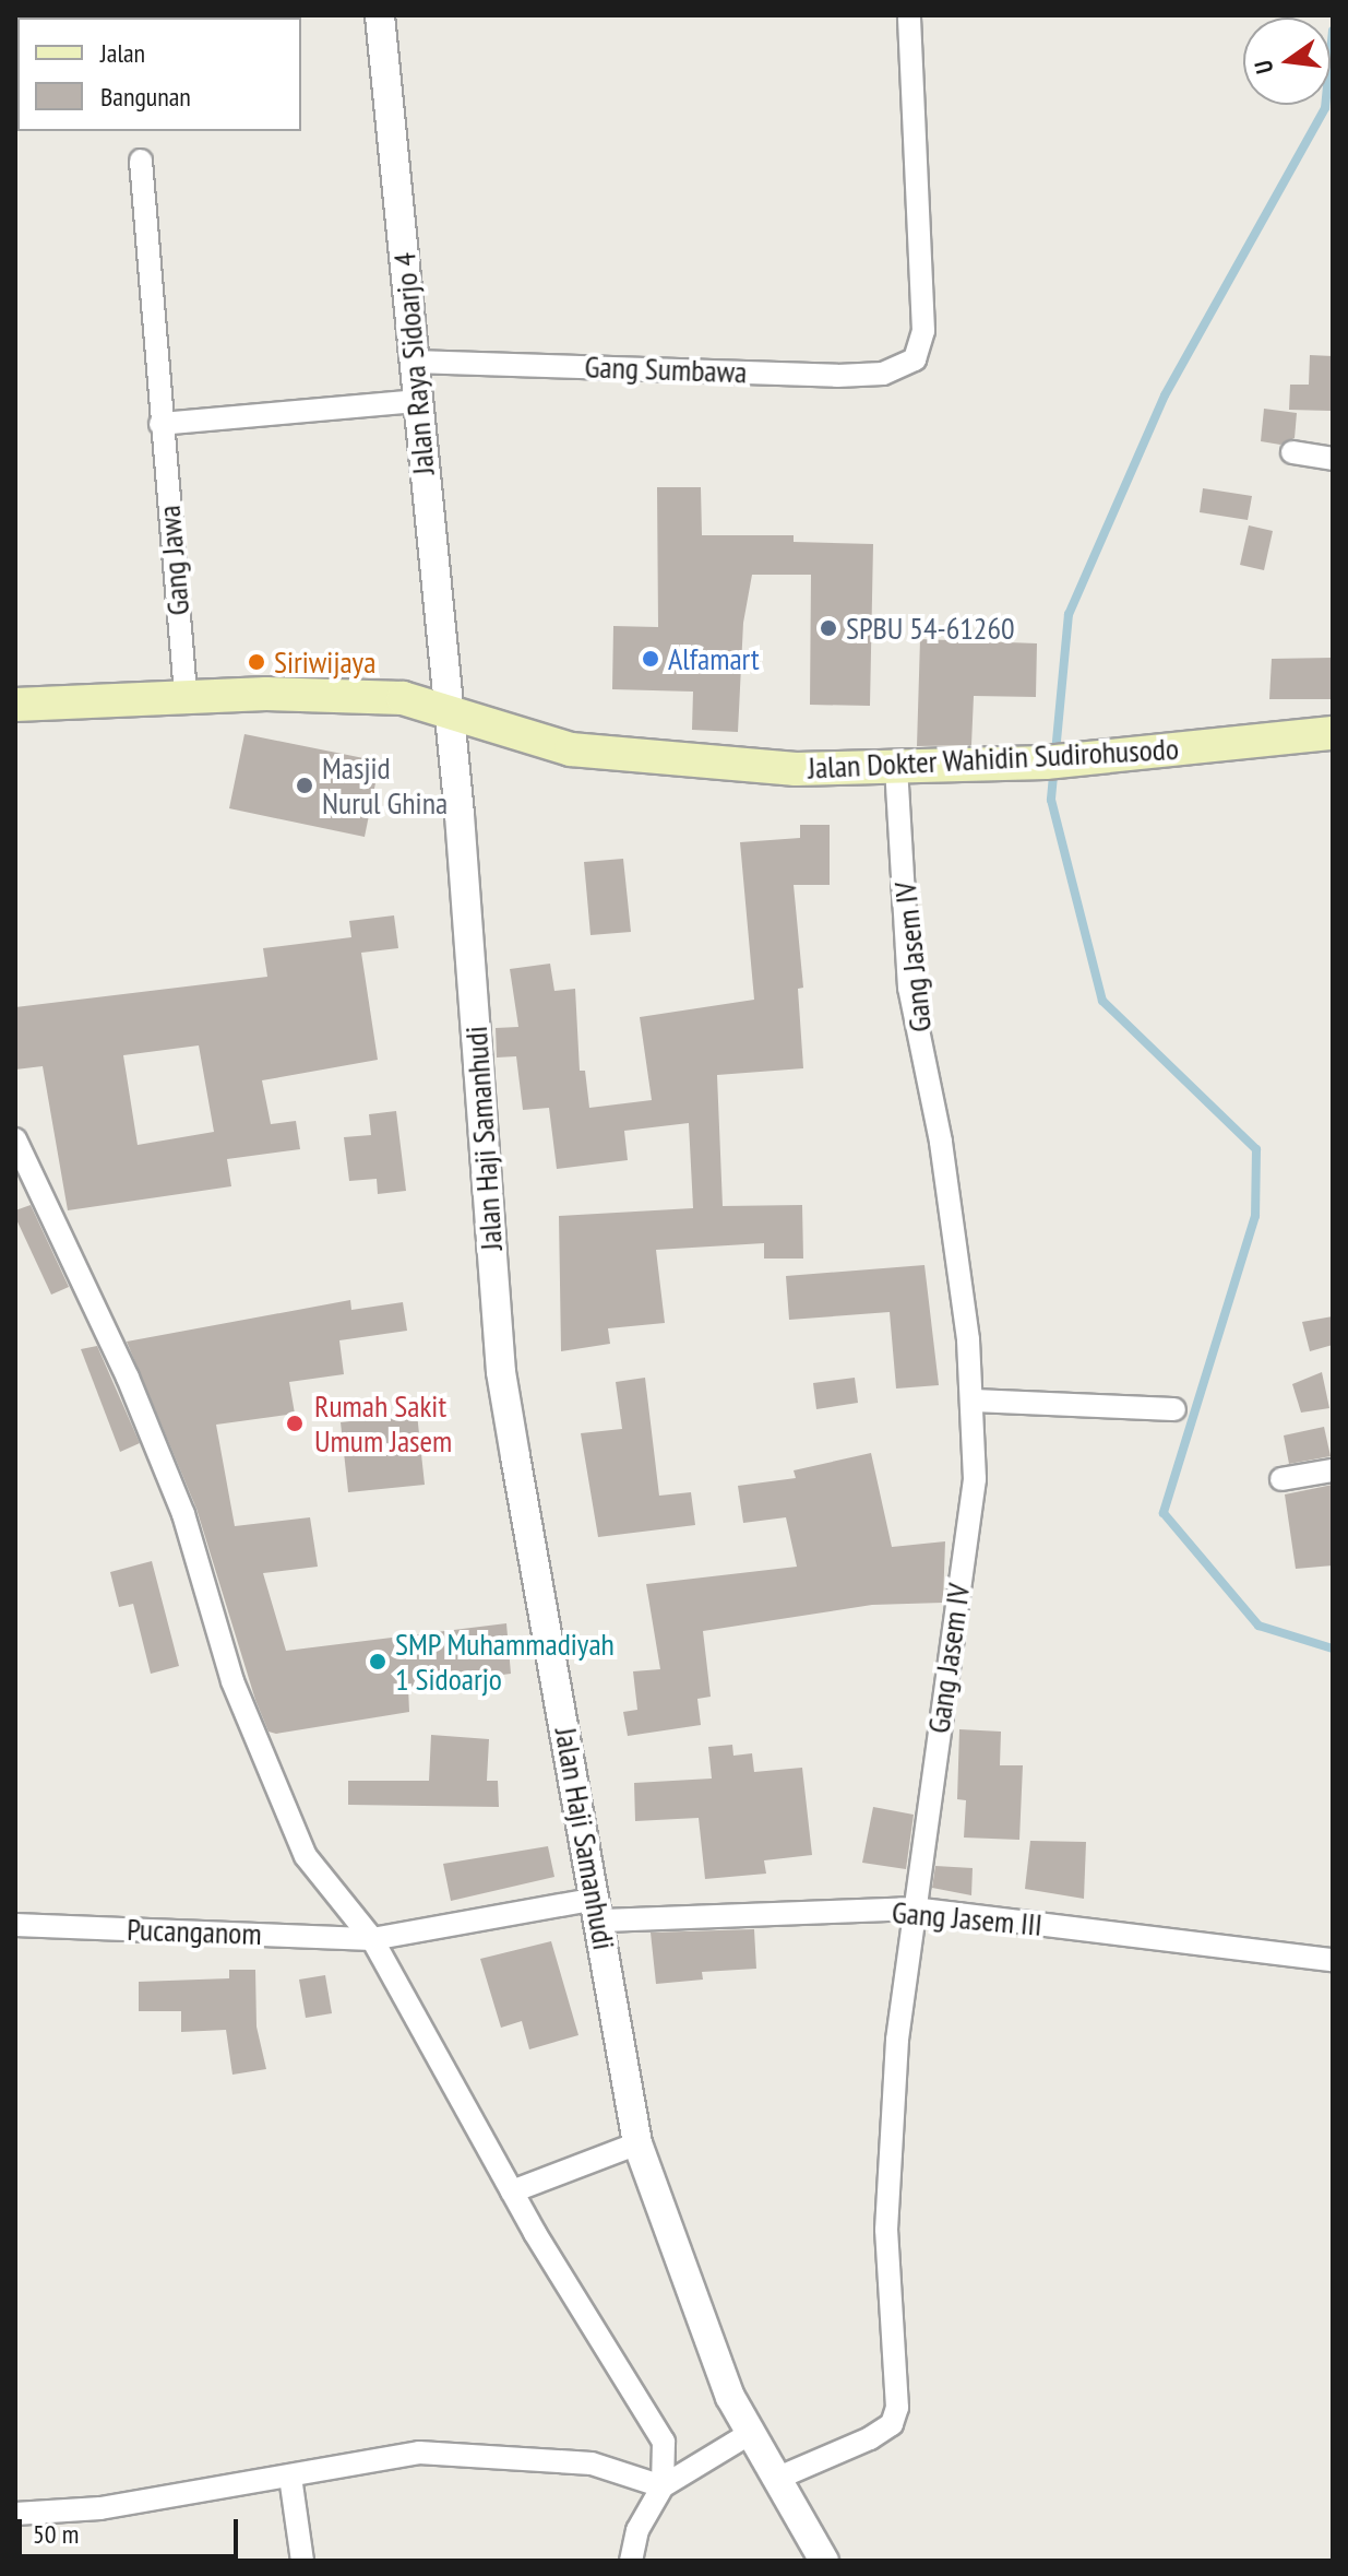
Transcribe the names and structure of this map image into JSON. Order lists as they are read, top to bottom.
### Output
{
  "streets": {
    "main road": ["Jalan Dokter Wahidin Sudirohusodo"],
    "street": [
      "Jalan Raya Sidoarjo 4",
      "Gang Sumbawa",
      "Gang Jawa",
      "Gang Jasem IV",
      "Jalan Haji Samanhudi",
      "Gang Jasem III",
      "Pucanganom"
    ]
  },
  "crossings": [
    ["Jalan Raya Sidoarjo 4", "Gang Sumbawa"],
    ["Jalan Raya Sidoarjo 4", "Jalan Dokter Wahidin Sudirohusodo"],
    ["Jalan Raya Sidoarjo 4", "Jalan Haji Samanhudi"],
    ["Gang Jawa", "Jalan Dokter Wahidin Sudirohusodo"],
    ["Jalan Dokter Wahidin Sudirohusodo", "Gang Jasem IV"],
    ["Jalan Dokter Wahidin Sudirohusodo", "Jalan Haji Samanhudi"],
    ["Gang Jasem IV", "Jalan Haji Samanhudi"],
    ["Gang Jasem IV", "Gang Jasem III"],
    ["Jalan Haji Samanhudi", "Gang Jasem III"],
    ["Gang Jasem III", "Pucanganom"]
  ],
  "places": [
    "SPBU 54-61260",
    "Alfamart",
    "Siriwijaya",
    "Masjid Nurul Ghina",
    "Rumah Sakit Umum Jasem",
    "SMP Muhammadiyah 1 Sidoarjo"
  ],
  "legend": ["Jalan", "Bangunan"],
  "scale_bar": "50 m",
  "north": "left"
}
